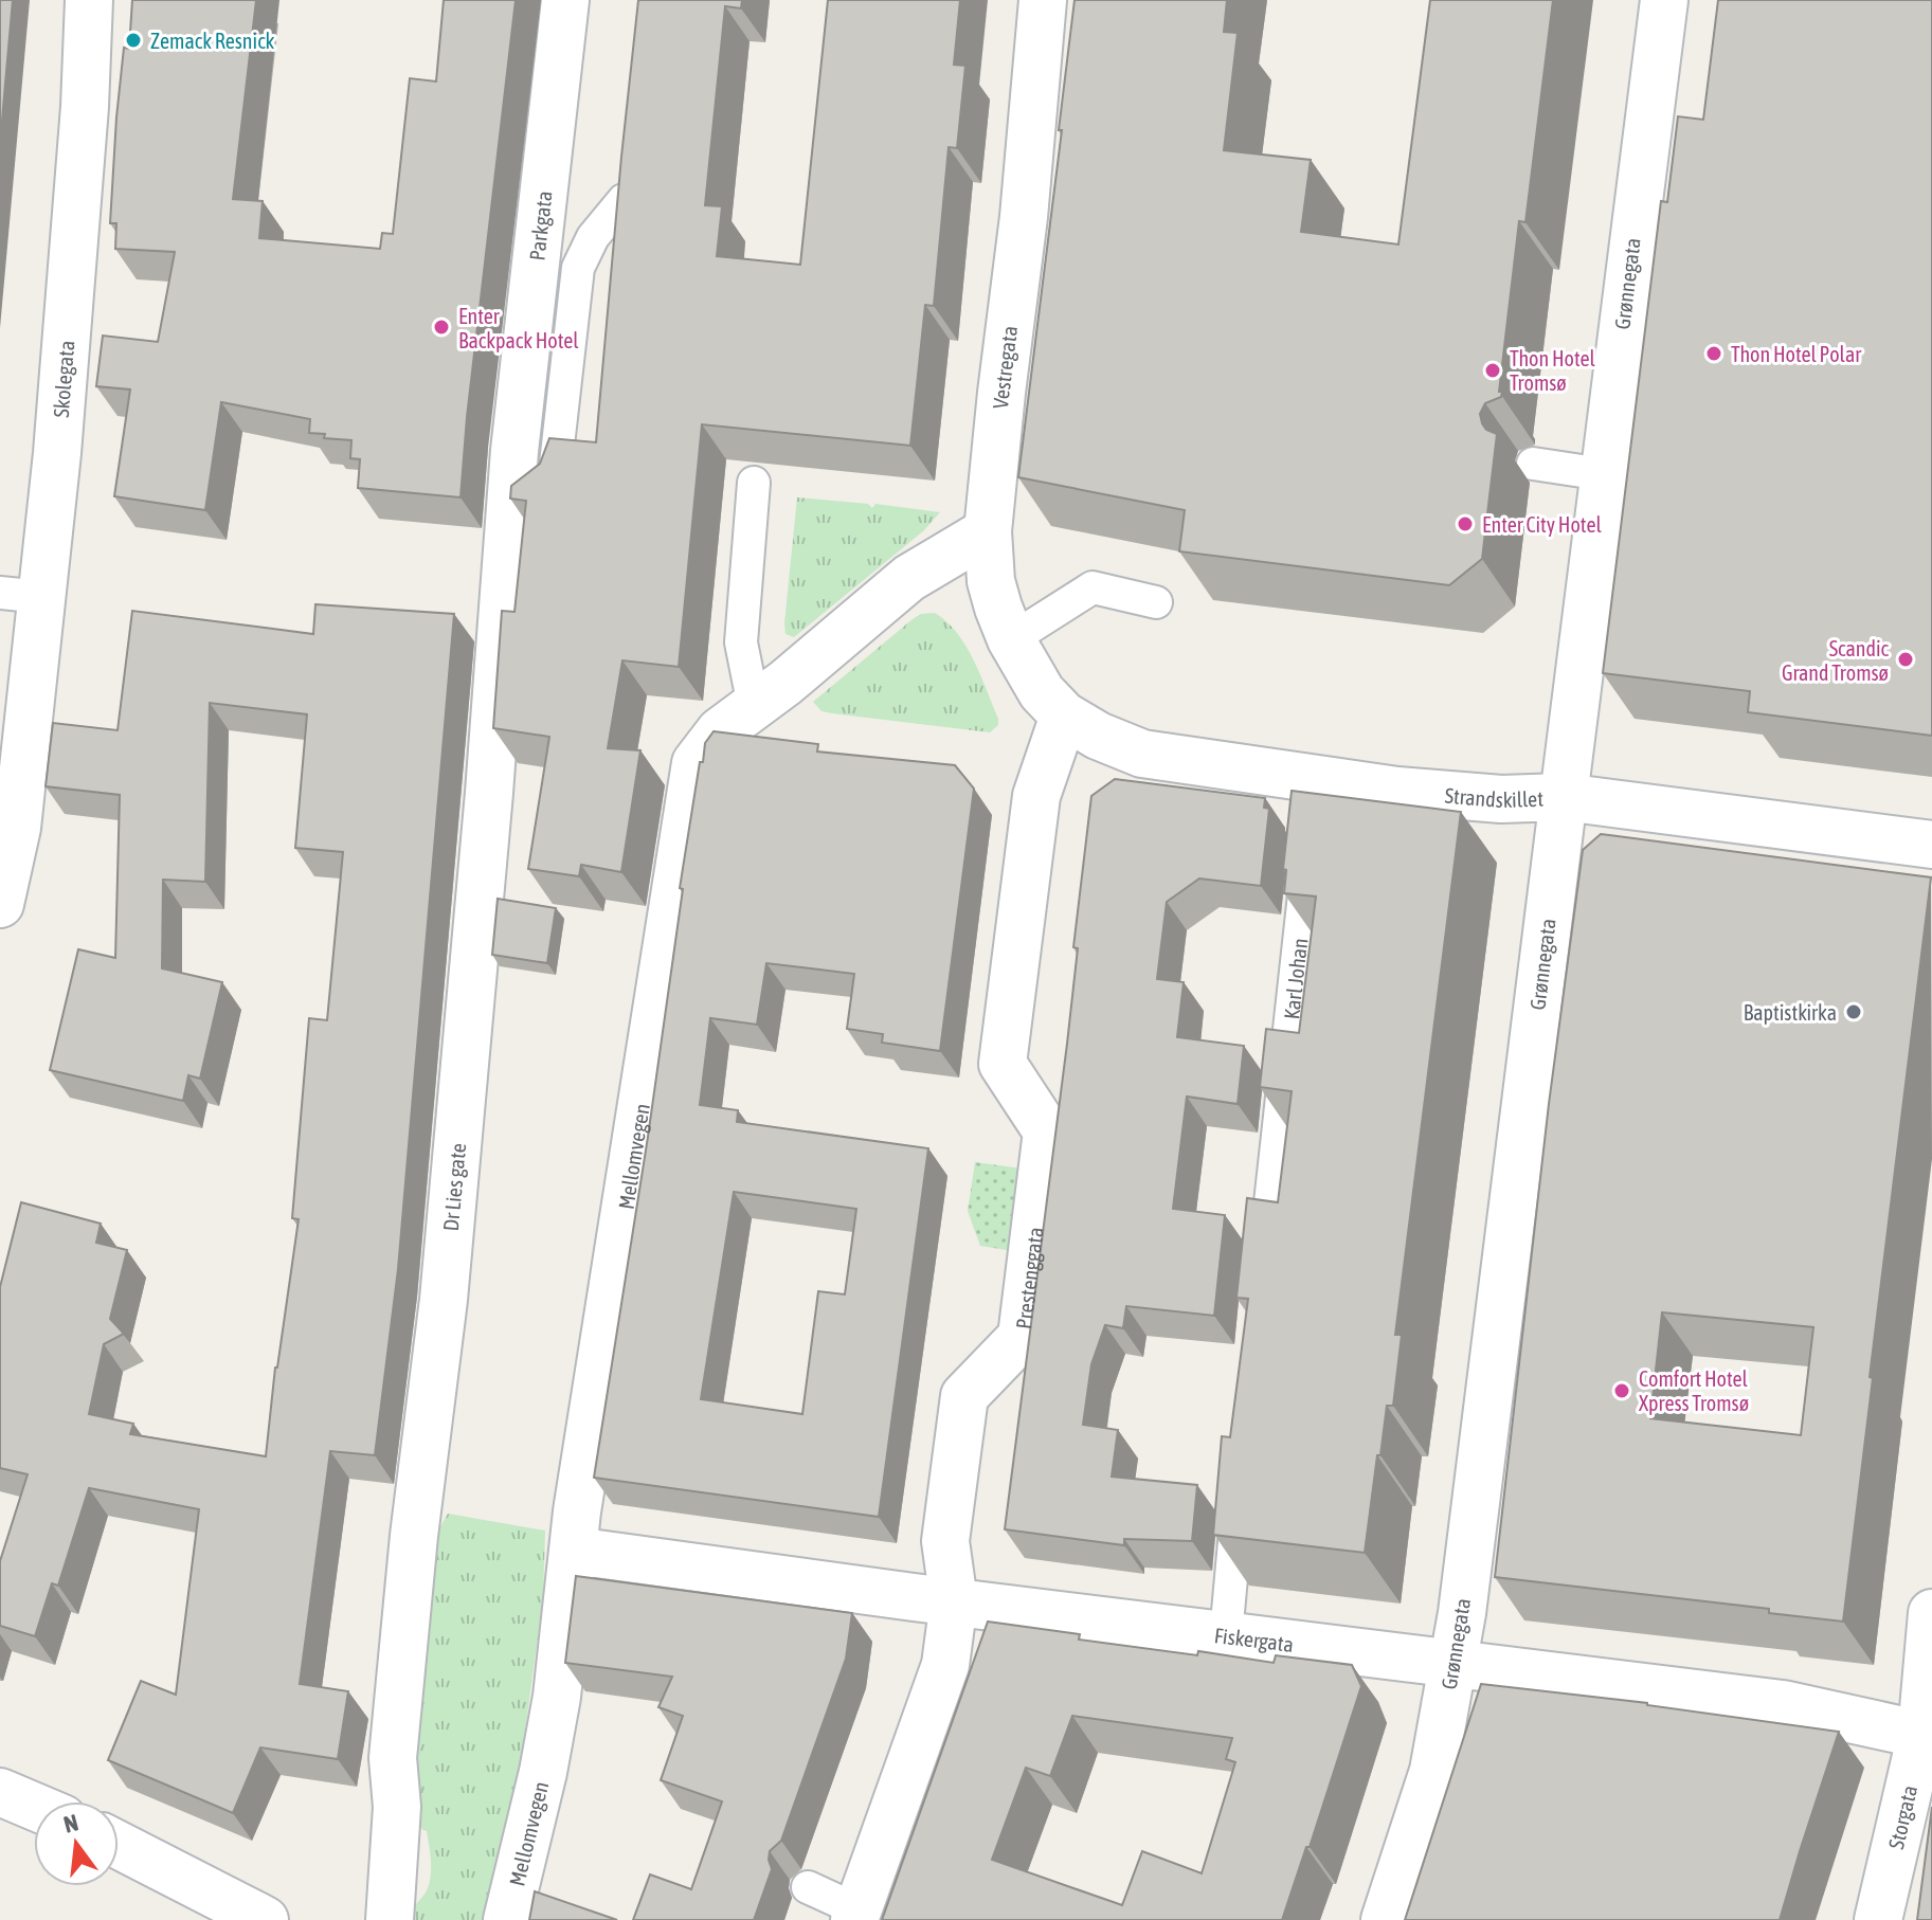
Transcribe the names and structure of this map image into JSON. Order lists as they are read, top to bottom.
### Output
{
  "streets": {
    "street": [
      "Parkgata",
      "Grønnegata",
      "Vestregata",
      "Skolegata",
      "Strandskillet",
      "Mellomvegen",
      "Dr Lies gate",
      "Prestenggata",
      "Fiskergata",
      "Storgata"
    ],
    "lane": ["Karl Johan"]
  },
  "crossings": [
    ["Parkgata", "Dr Lies gate"],
    ["Grønnegata", "Strandskillet"],
    ["Grønnegata", "Fiskergata"],
    ["Vestregata", "Strandskillet"],
    ["Vestregata", "Mellomvegen"],
    ["Vestregata", "Prestenggata"],
    ["Strandskillet", "Prestenggata"],
    ["Mellomvegen", "Fiskergata"],
    ["Prestenggata", "Fiskergata"],
    ["Fiskergata", "Storgata"]
  ],
  "places": [
    "Zemack Resnick",
    "Enter Backpack Hotel",
    "Thon Hotel Polar",
    "Thon Hotel Tromsø",
    "Enter City Hotel",
    "Scandic Grand Tromsø",
    "Baptistkirka",
    "Comfort Hotel Xpress Tromsø"
  ],
  "north": "top"
}
